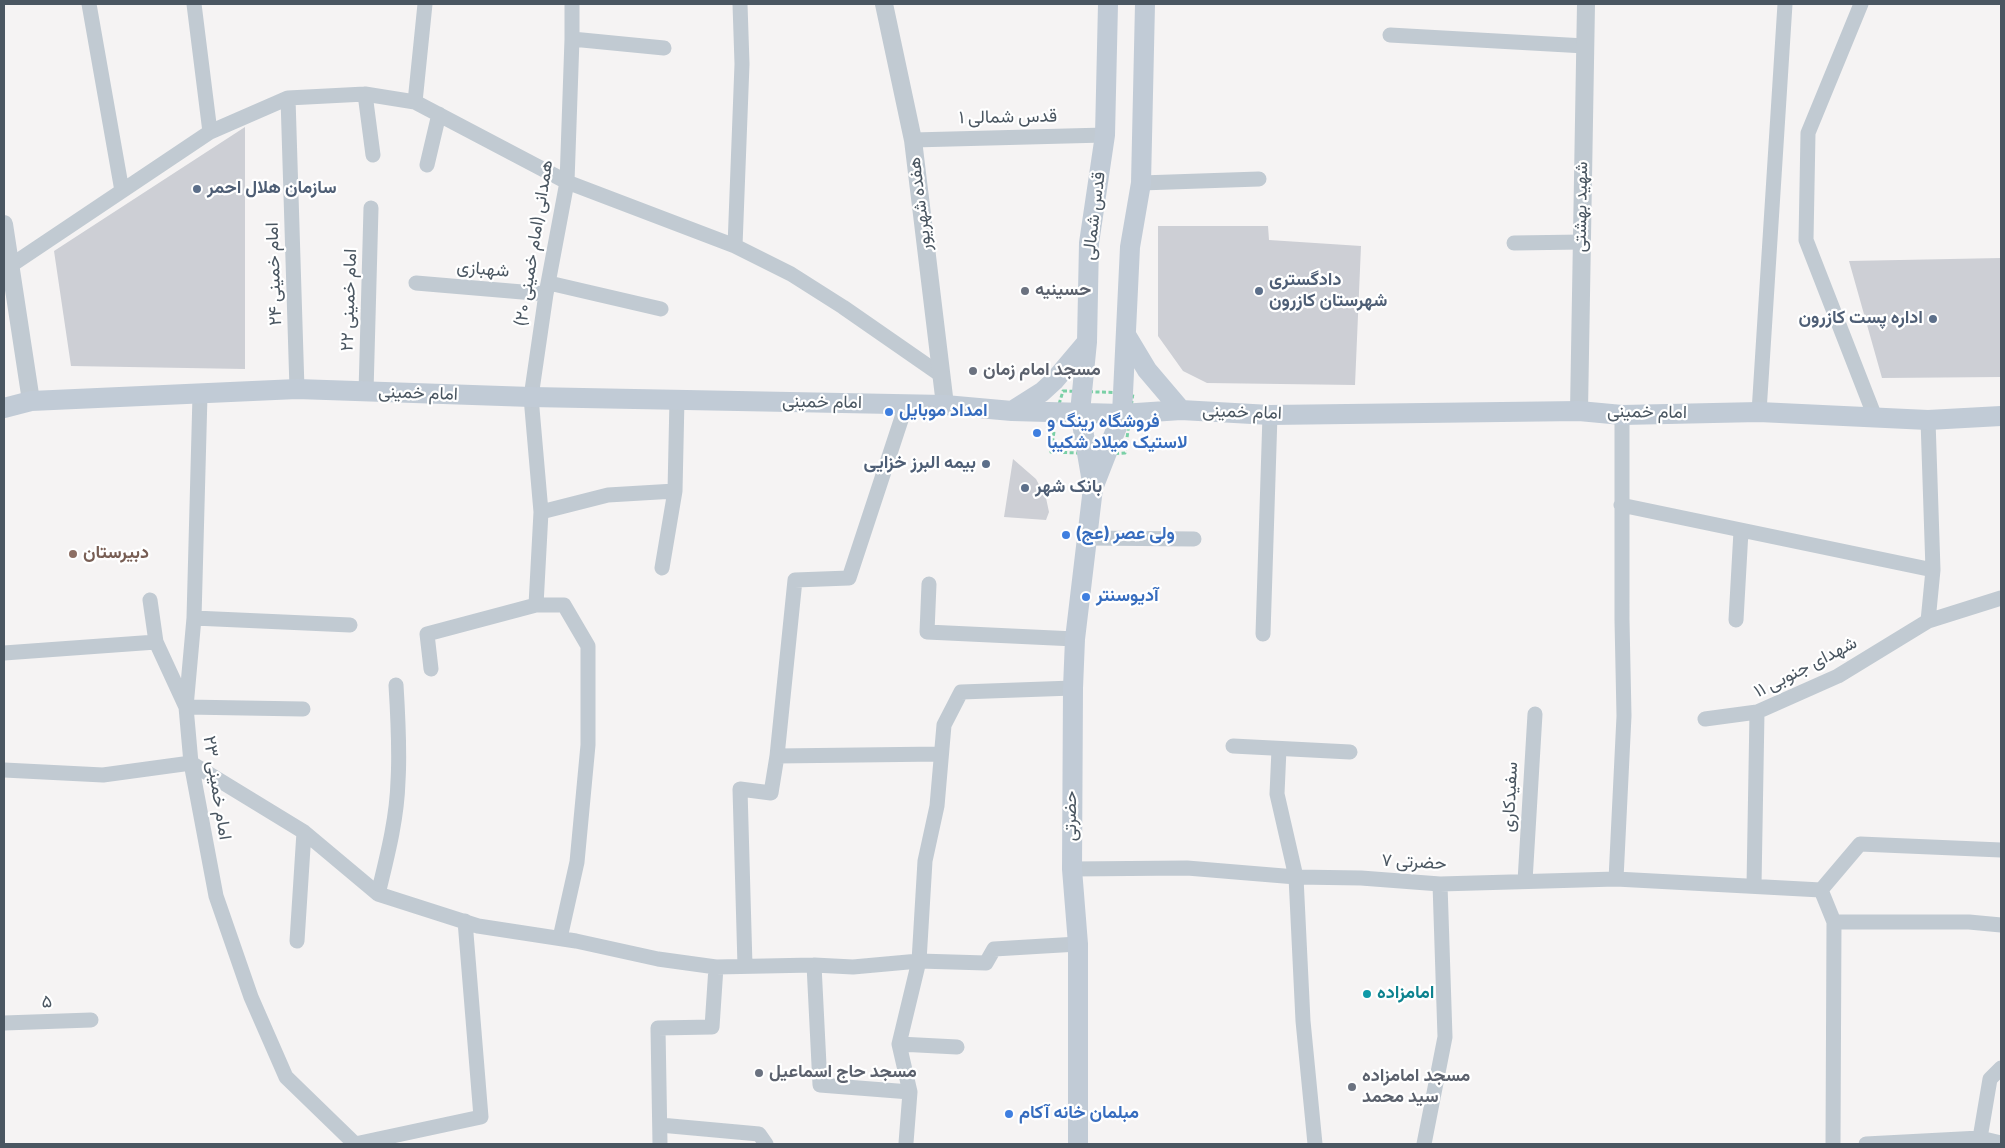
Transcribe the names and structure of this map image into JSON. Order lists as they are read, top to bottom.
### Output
{
  "streets": {
    "main road": ["قدس شمالی", "امام خمینی", "حضرتی"],
    "street": [
      "قدس شمالی ۱",
      "هفده شهریور",
      "شهید بهشتی",
      "همدانی (امام خمینی ۲۰)",
      "شهبازی",
      "امام خمینی ۲۴",
      "امام خمینی ۲۲",
      "۱۱ شهدای جنوبی",
      "امام خمینی ۲۳",
      "سفیدکاری",
      "حضرتی ۷",
      "۵"
    ]
  },
  "crossings": [
    ["قدس شمالی ۱", "هفده شهریور"],
    ["قدس شمالی ۱", "قدس شمالی"],
    ["هفده شهریور", "امام خمینی"],
    ["شهید بهشتی", "امام خمینی"],
    ["قدس شمالی", "امام خمینی"],
    ["قدس شمالی", "حضرتی"],
    ["همدانی (امام خمینی ۲۰)", "شهبازی"],
    ["همدانی (امام خمینی ۲۰)", "امام خمینی"],
    ["امام خمینی ۲۴", "امام خمینی"],
    ["امام خمینی ۲۲", "امام خمینی"],
    ["امام خمینی", "امام خمینی ۲۳"],
    ["۱۱ شهدای جنوبی", "حضرتی ۷"],
    ["سفیدکاری", "حضرتی ۷"],
    ["حضرتی", "حضرتی ۷"]
  ],
  "places": [
    "سازمان هلال احمر",
    "حسینیه",
    "دادگستری شهرستان کازرون",
    "اداره پست کازرون",
    "مسجد امام زمان",
    "امداد موبایل",
    "فروشگاه رینگ و لاستیک میلاد شکیبا",
    "بیمه البرز خزایی",
    "بانک شهر",
    "ولی عصر (عج)",
    "دبیرستان",
    "آدیوسنتر",
    "امامزاده",
    "مسجد حاج اسماعیل",
    "مسجد امامزاده سید محمد",
    "مبلمان خانه آکام"
  ]
}
